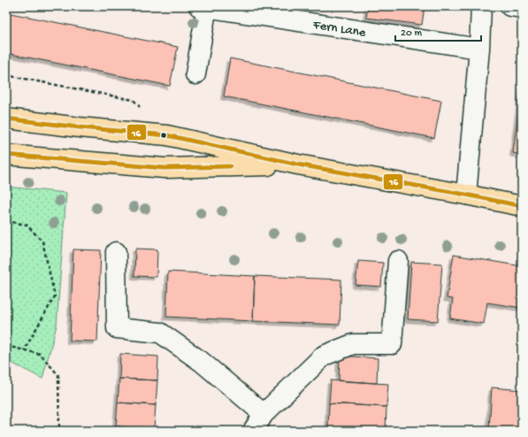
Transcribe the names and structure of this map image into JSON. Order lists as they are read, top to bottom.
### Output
{
  "streets": {
    "street": ["Fern Lane"]
  },
  "lines": ["transit line 16"],
  "scale_bar": "20 m"
}
